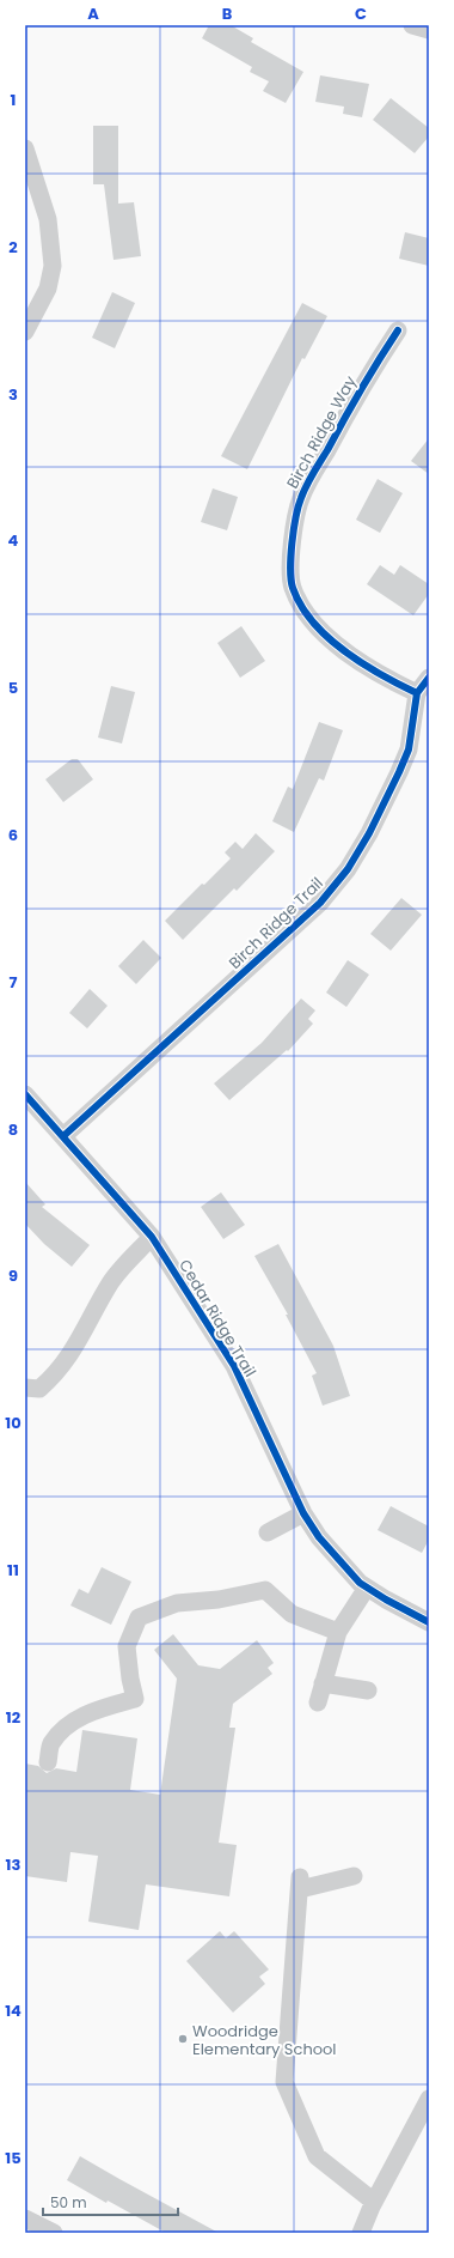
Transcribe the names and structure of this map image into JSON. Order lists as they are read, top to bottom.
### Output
{
  "streets": {
    "street": ["Birch Ridge Way", "Birch Ridge Trail", "Cedar Ridge Trail"]
  },
  "crossings": [
    ["Birch Ridge Way", "Birch Ridge Trail"],
    ["Birch Ridge Trail", "Cedar Ridge Trail"]
  ],
  "places": ["Woodridge Elementary School"],
  "scale_bar": "50 m",
  "grid": {
    "columns": ["A", "B", "C"],
    "rows": [
      "1",
      "2",
      "3",
      "4",
      "5",
      "6",
      "7",
      "8",
      "9",
      "10",
      "11",
      "12",
      "13",
      "14",
      "15"
    ]
  }
}
